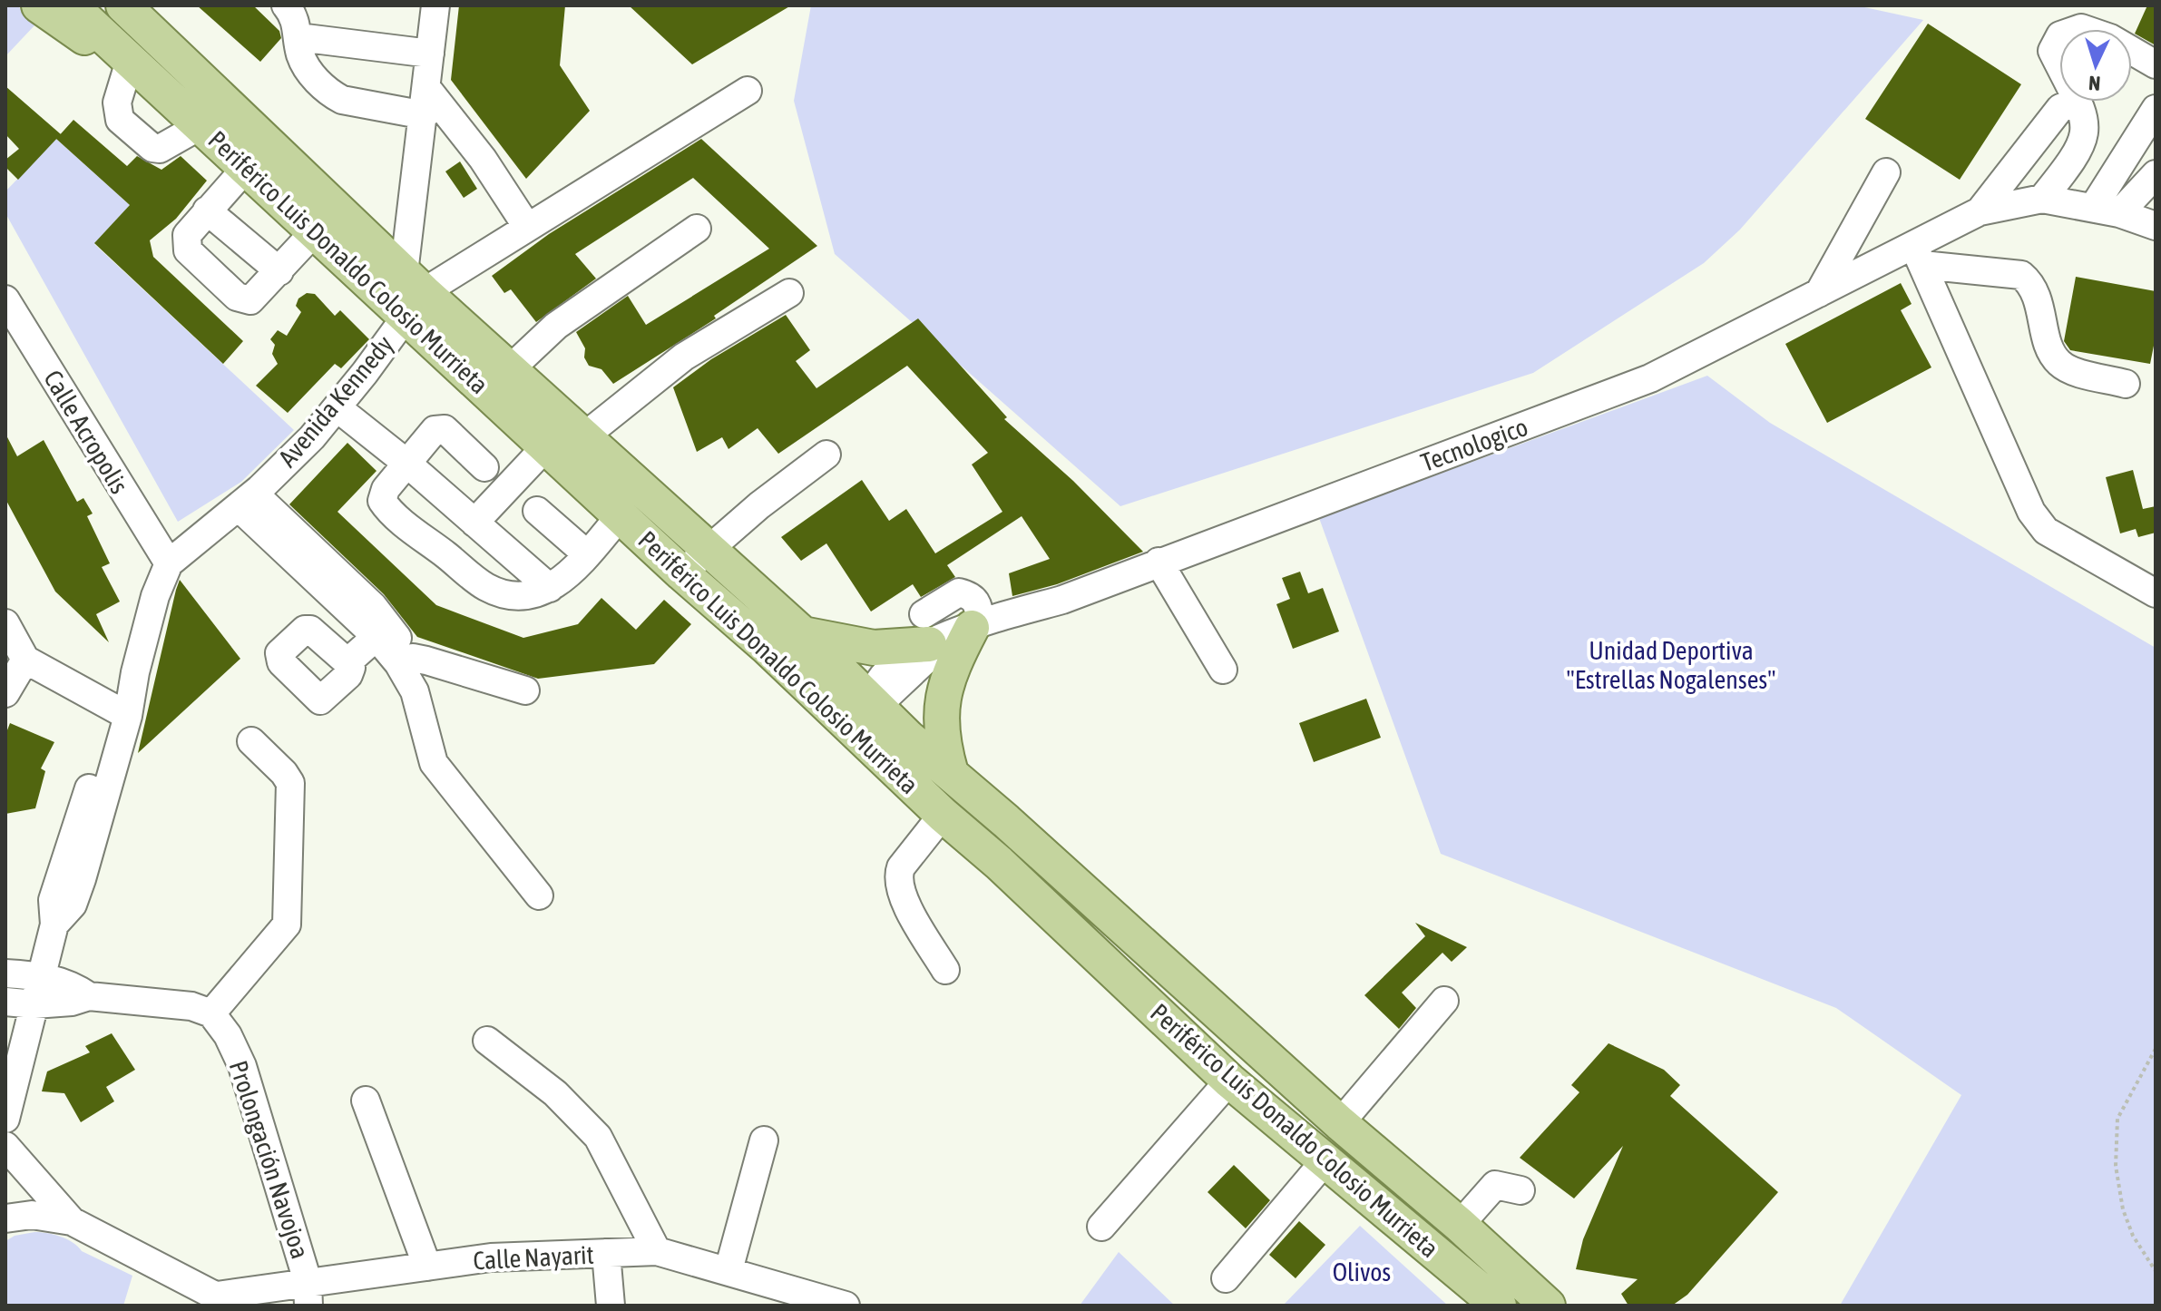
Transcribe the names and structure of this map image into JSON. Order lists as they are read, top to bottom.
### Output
{
  "streets": {
    "main road": ["Periférico Luis Donaldo Colosio Murrieta"],
    "street": [
      "Avenida Kennedy",
      "Calle Acropolis",
      "Tecnologico",
      "Prolongación Navojoa",
      "Calle Nayarit"
    ]
  },
  "crossings": [
    ["Periférico Luis Donaldo Colosio Murrieta", "Avenida Kennedy"],
    ["Periférico Luis Donaldo Colosio Murrieta", "Tecnologico"],
    ["Avenida Kennedy", "Calle Acropolis"],
    ["Prolongación Navojoa", "Calle Nayarit"]
  ],
  "parks": ["Unidad Deportiva \"Estrellas Nogalenses\"", "Olivos"],
  "north": "bottom"
}
